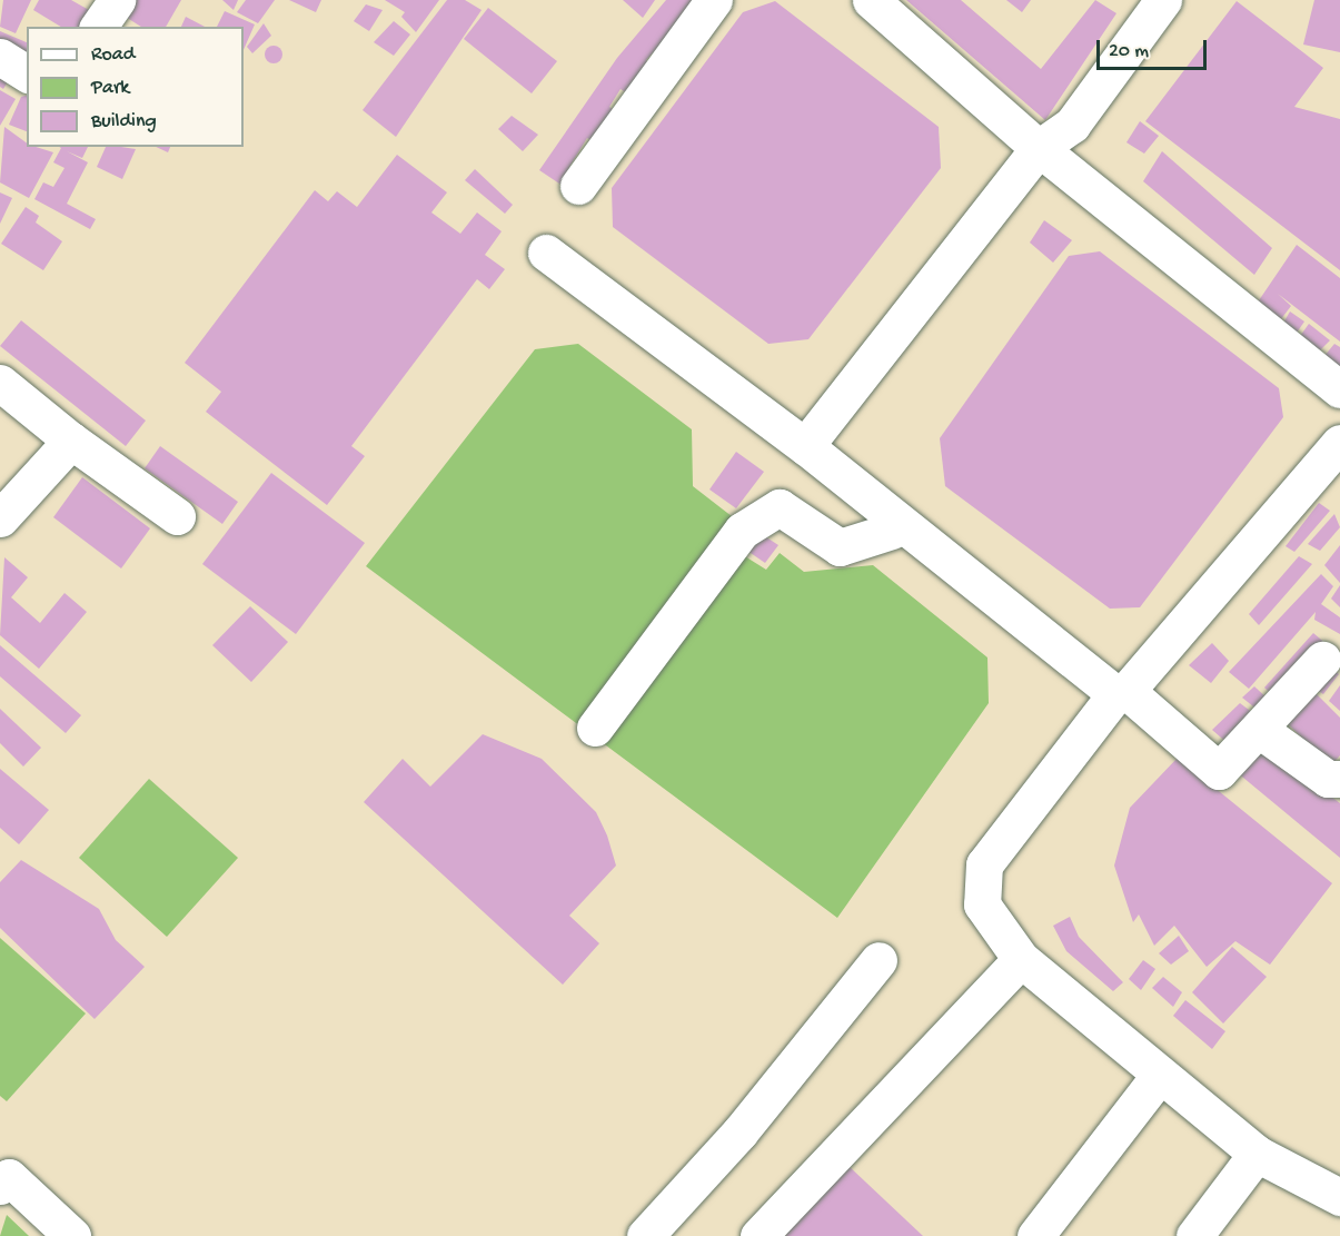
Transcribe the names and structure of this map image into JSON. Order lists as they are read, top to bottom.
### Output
{
  "legend": ["Road", "Park", "Building"],
  "scale_bar": "20 m"
}
